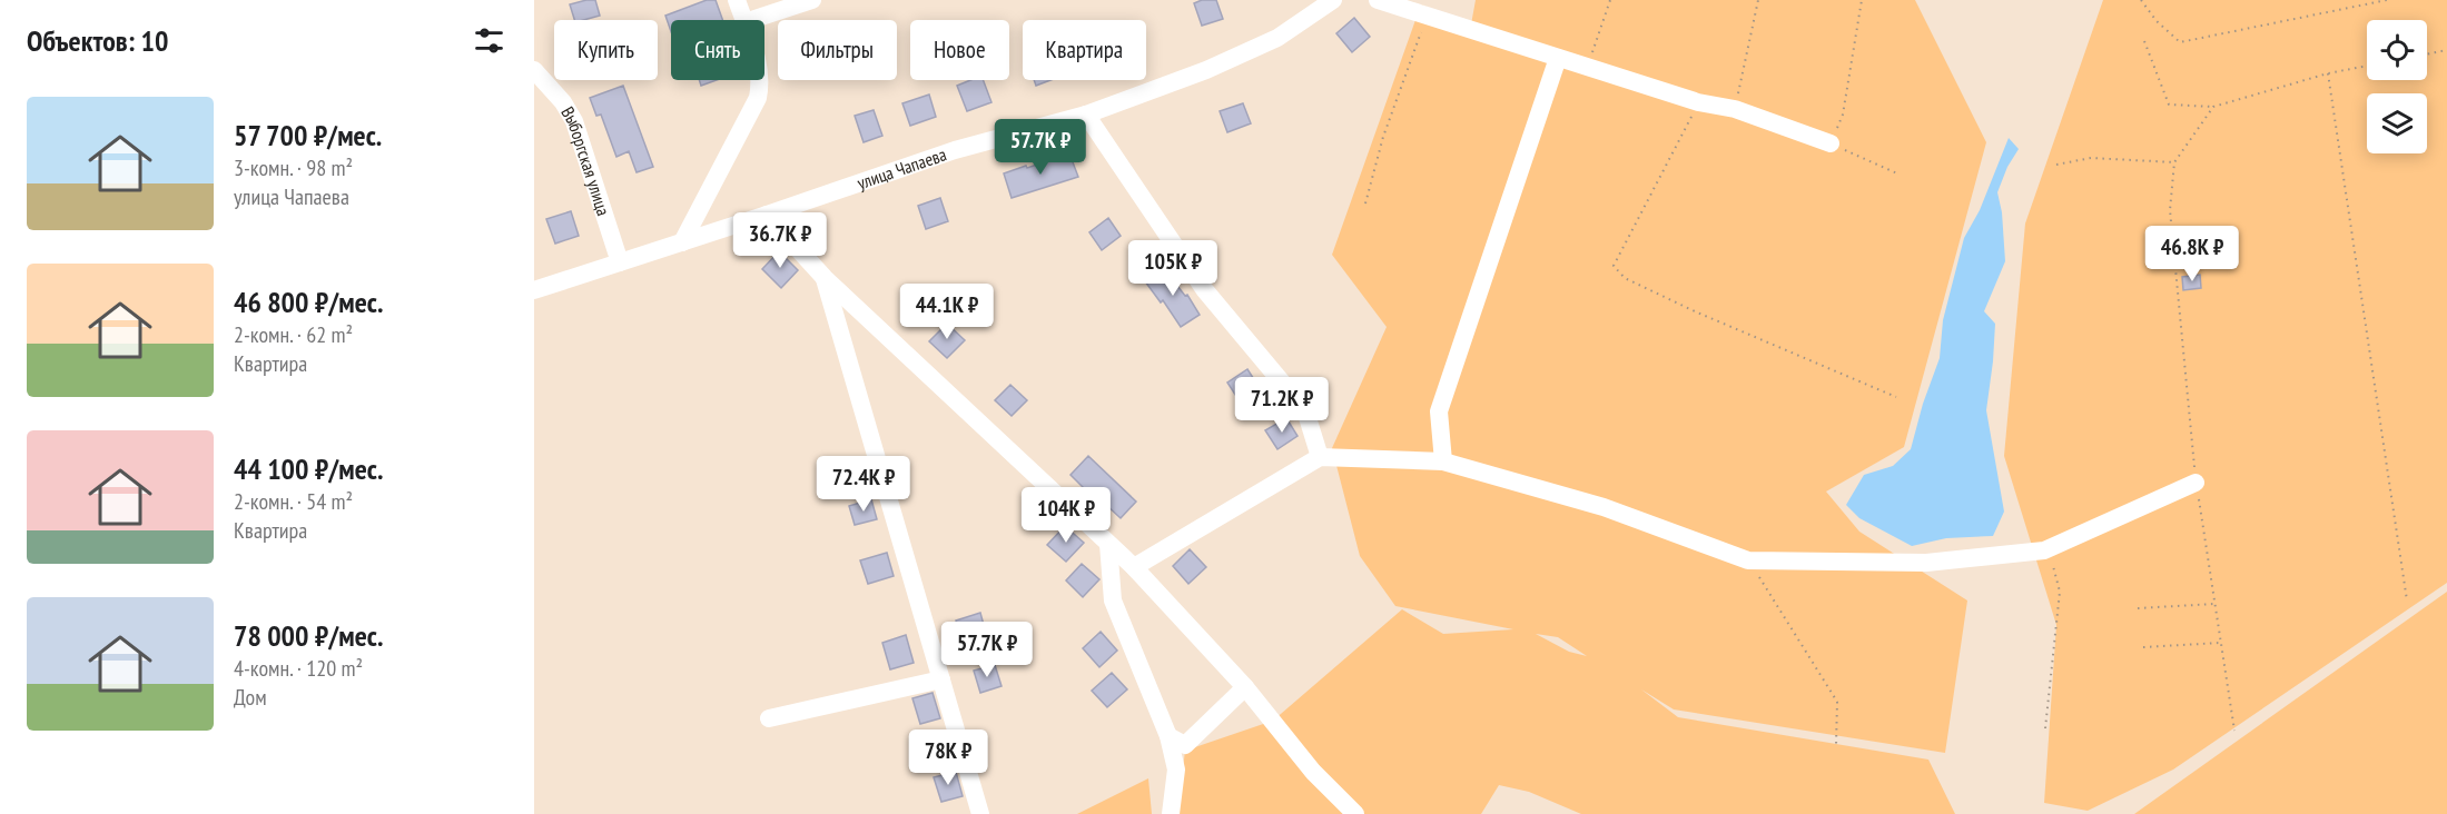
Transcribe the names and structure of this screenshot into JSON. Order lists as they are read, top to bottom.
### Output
{
  "streets": {
    "street": ["Выборгская улица", "улица Чапаева"]
  },
  "crossings": [
    ["Выборгская улица", "улица Чапаева"]
  ],
  "page": {
    "heading": "Объектов: 10",
    "chip": [
      "Купить",
      "Снять",
      "Фильтры",
      "Новое",
      "Квартира"
    ],
    "list": [
      {
        "name": "57 700 ₽/мес.",
        "note": "3-комн. · 98 m² · улица Чапаева"
      },
      {
        "name": "46 800 ₽/мес.",
        "note": "2-комн. · 62 m² · Квартира"
      },
      {
        "name": "44 100 ₽/мес.",
        "note": "2-комн. · 54 m² · Квартира"
      },
      {
        "name": "78 000 ₽/мес.",
        "note": "4-комн. · 120 m² · Дом"
      }
    ],
    "price": [
      "57.7K ₽",
      "36.7K ₽",
      "46.8K ₽",
      "105K ₽",
      "44.1K ₽",
      "71.2K ₽",
      "72.4K ₽",
      "104K ₽",
      "57.7K ₽",
      "78K ₽"
    ]
  }
}
